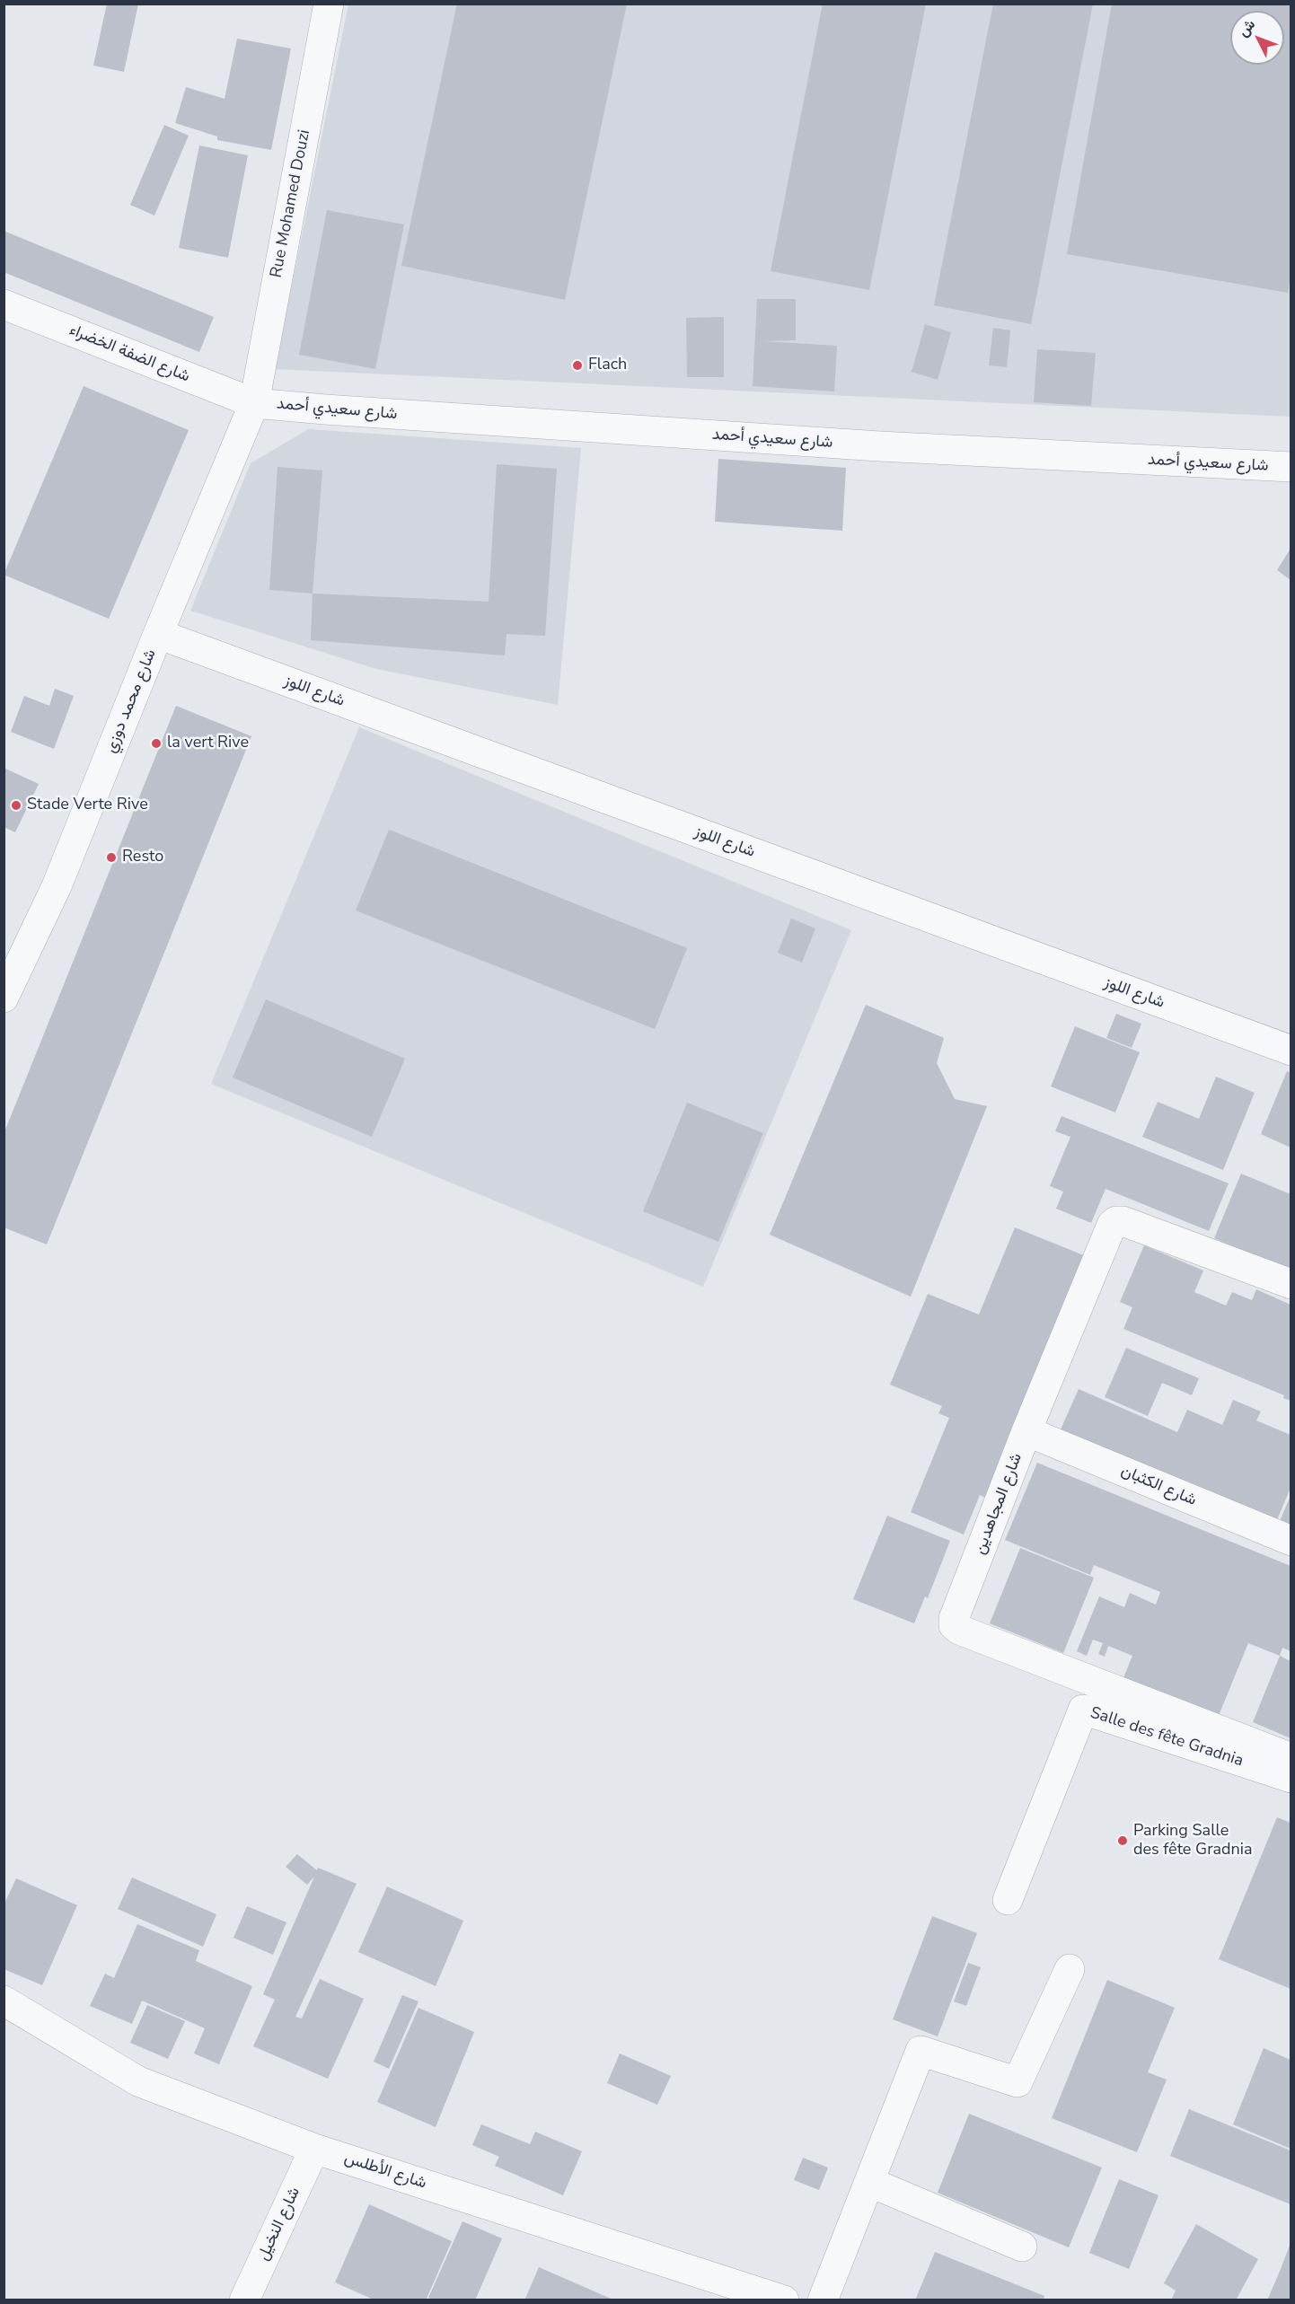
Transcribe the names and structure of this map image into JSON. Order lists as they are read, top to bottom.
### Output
{
  "streets": {
    "street": [
      "Rue Mohamed Douzi",
      "شارع الضفة الخضراء",
      "شارع سعيدي أحمد",
      "شارع اللوز",
      "شارع محمد دوزي",
      "شارع الكثبان",
      "شارع المجاهدين",
      "Salle des fête Gradnia",
      "شارع الأطلس",
      "شارع النخيل"
    ]
  },
  "crossings": [
    ["Rue Mohamed Douzi", "شارع الضفة الخضراء"],
    ["Rue Mohamed Douzi", "شارع سعيدي أحمد"],
    ["Rue Mohamed Douzi", "شارع محمد دوزي"],
    ["شارع الضفة الخضراء", "شارع سعيدي أحمد"],
    ["شارع الضفة الخضراء", "شارع محمد دوزي"],
    ["شارع سعيدي أحمد", "شارع محمد دوزي"],
    ["شارع اللوز", "شارع محمد دوزي"],
    ["شارع الكثبان", "شارع المجاهدين"],
    ["شارع الأطلس", "شارع النخيل"]
  ],
  "places": [
    "Flach",
    "la vert Rive",
    "Stade Verte Rive",
    "Resto",
    "Parking Salle des fête Gradnia"
  ],
  "north": "top left"
}
